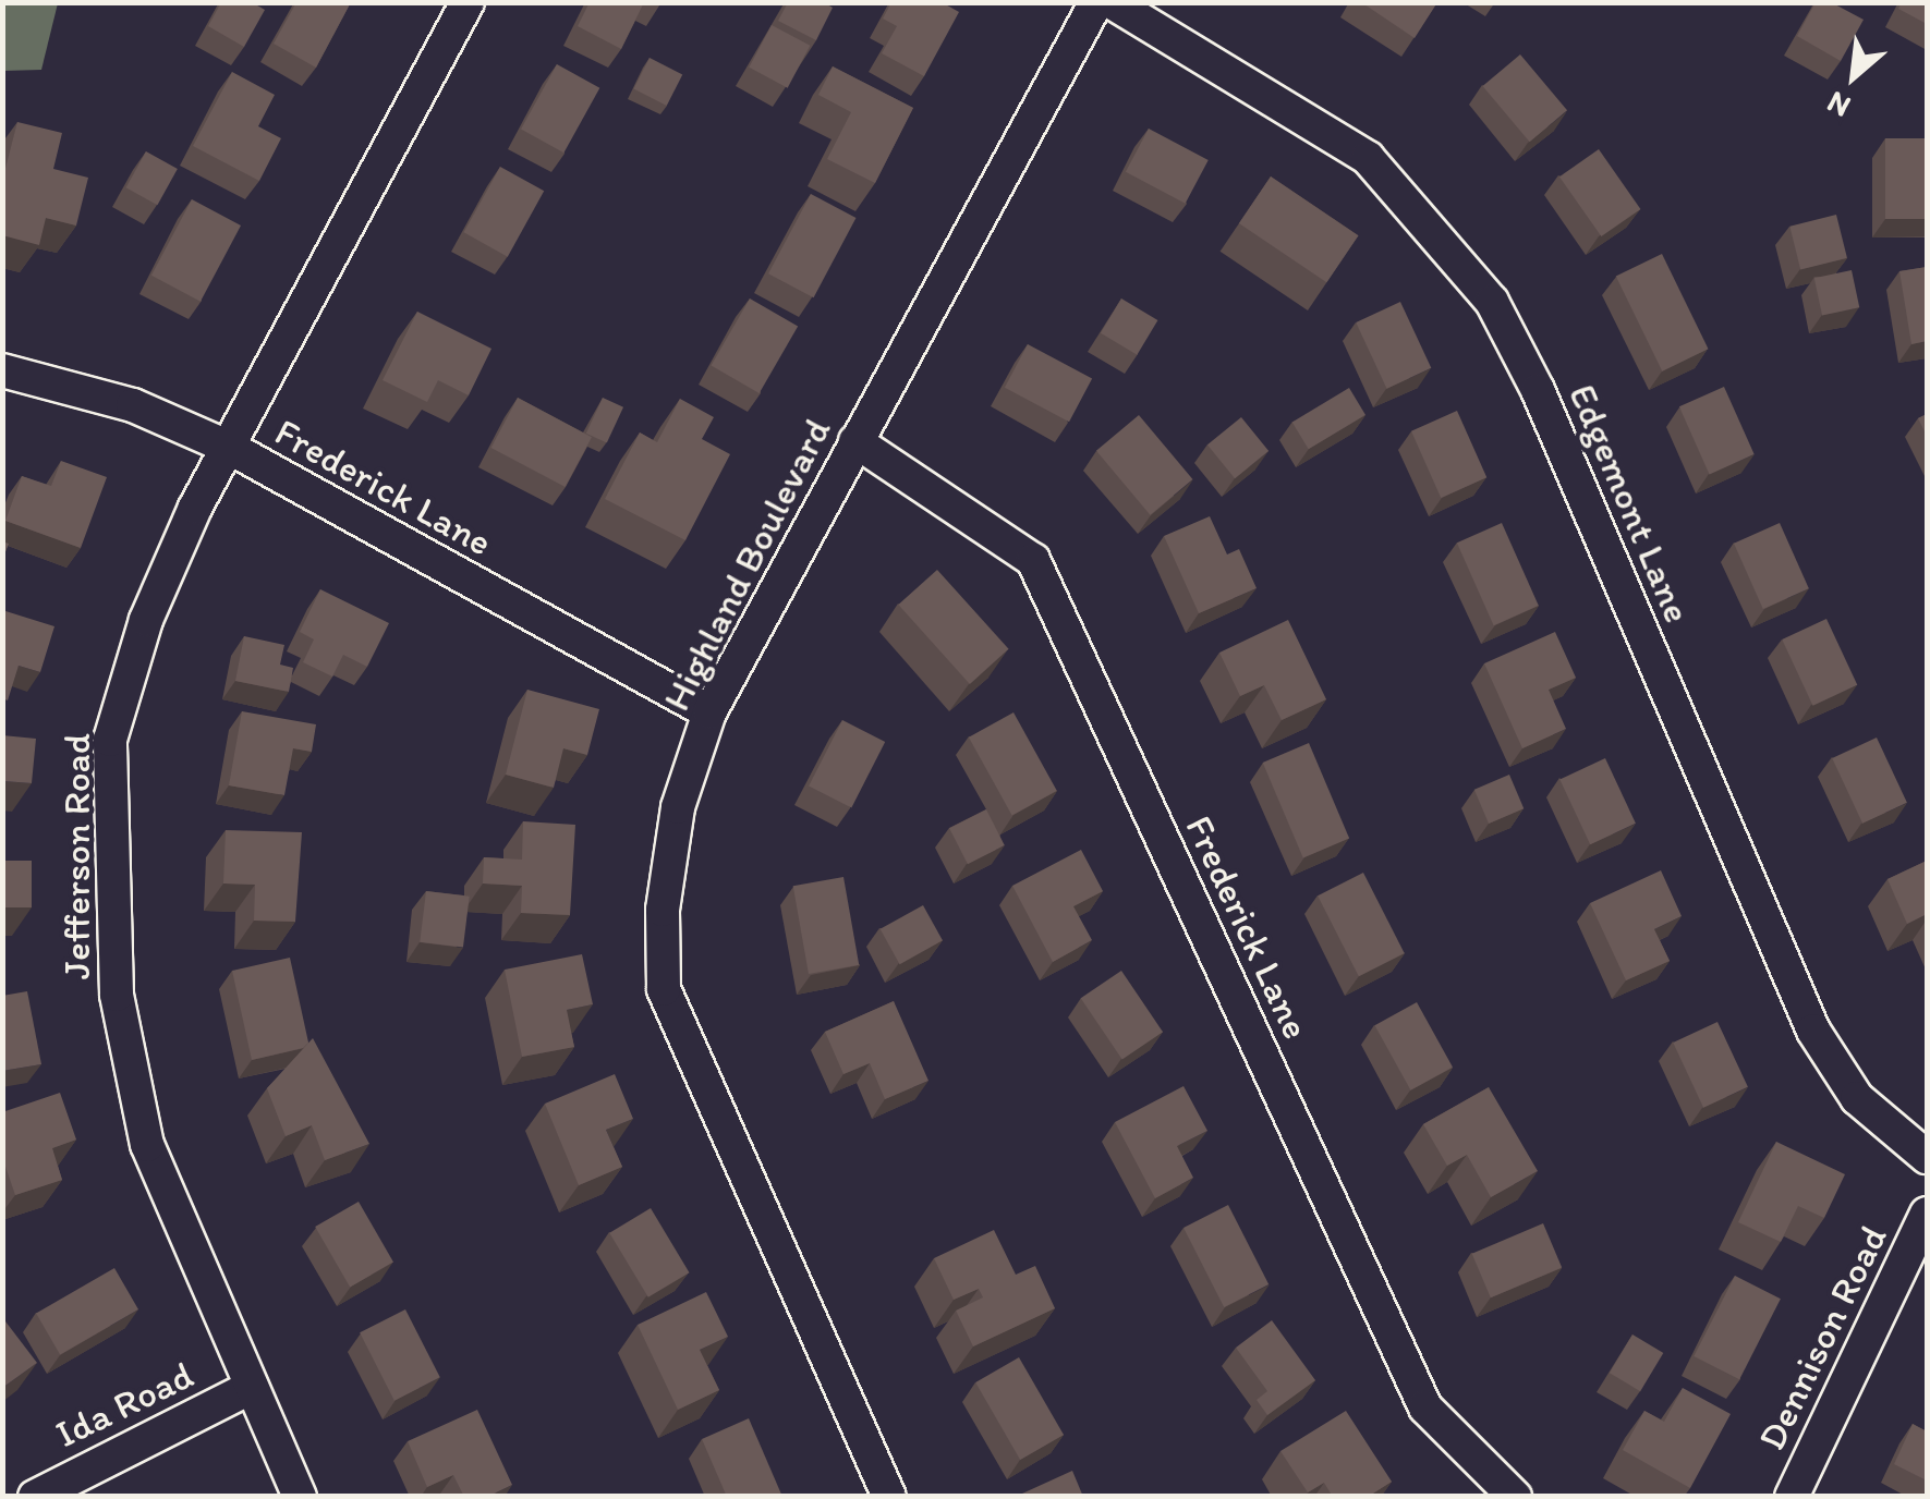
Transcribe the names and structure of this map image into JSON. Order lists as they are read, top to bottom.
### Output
{
  "streets": {
    "street": [
      "Frederick Lane",
      "Edgemont Lane",
      "Highland Boulevard",
      "Jefferson Road",
      "Dennison Road",
      "Ida Road"
    ]
  },
  "crossings": [
    ["Frederick Lane", "Highland Boulevard"],
    ["Frederick Lane", "Jefferson Road"],
    ["Jefferson Road", "Ida Road"]
  ],
  "north": "bottom left"
}
